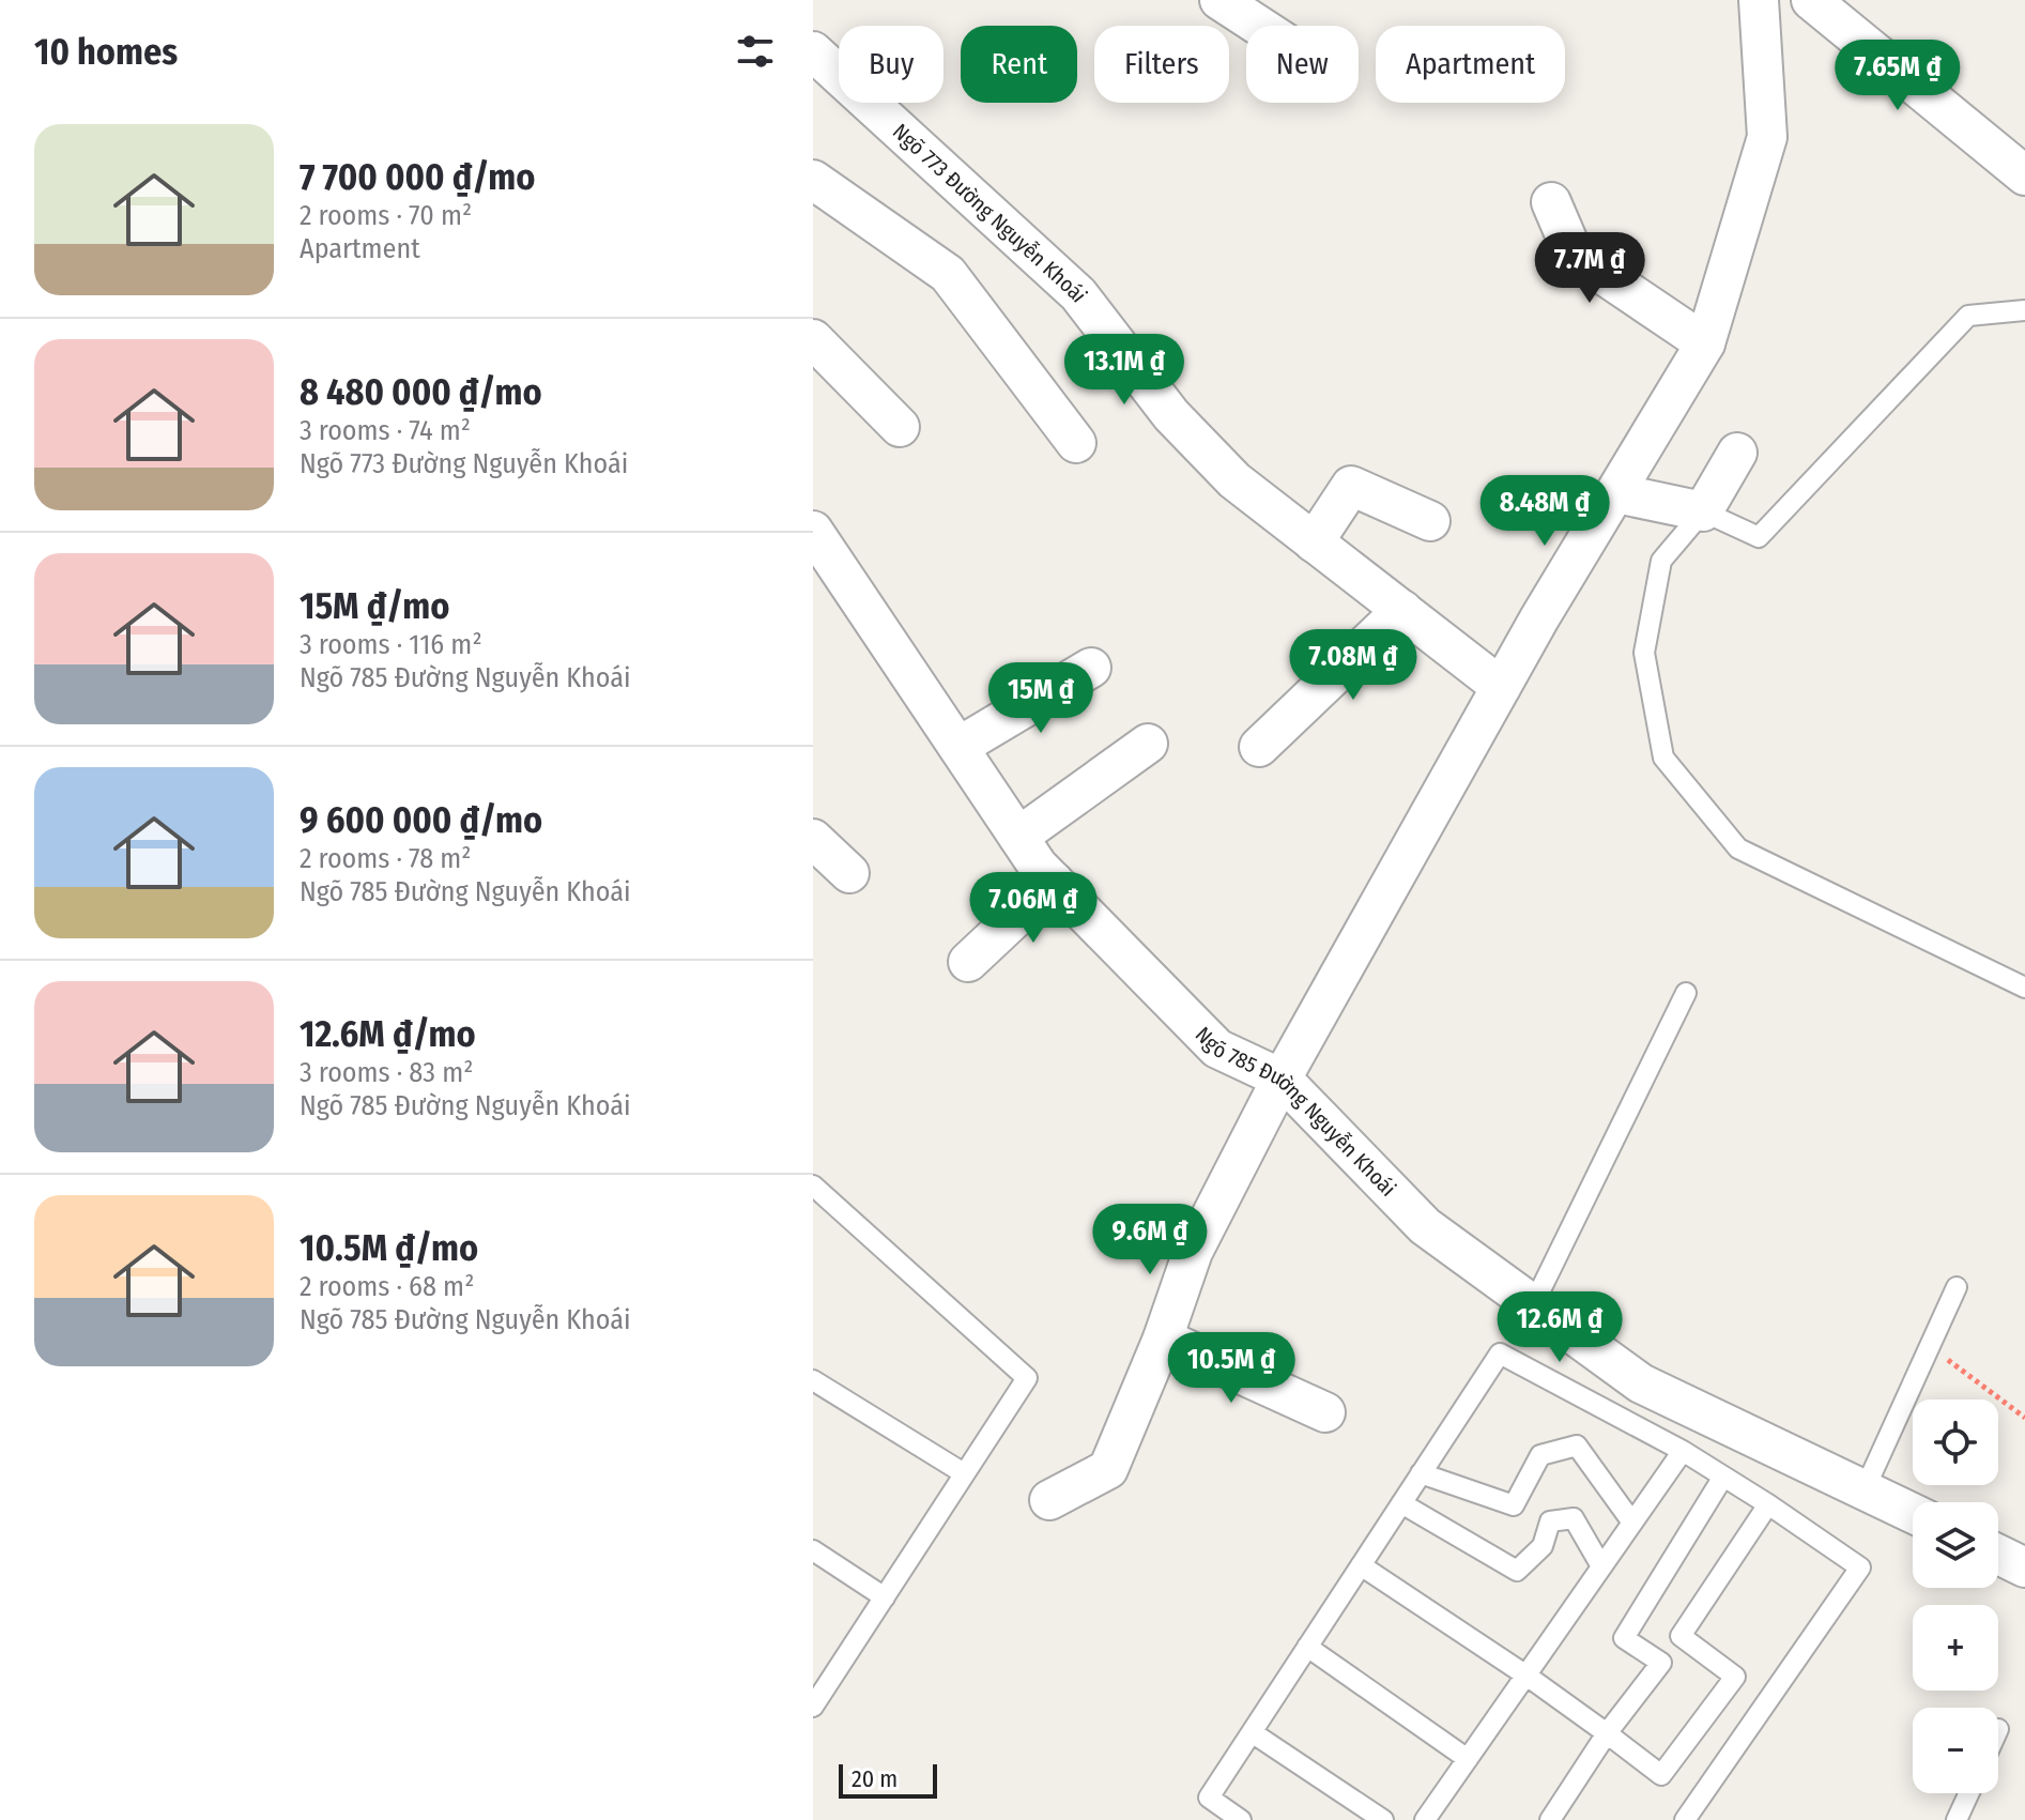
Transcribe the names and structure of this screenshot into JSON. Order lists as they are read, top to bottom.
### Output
{
  "streets": {
    "street": ["Ngõ 773 Đường Nguyễn Khoái", "Ngõ 785 Đường Nguyễn Khoái"]
  },
  "scale_bar": "20 m",
  "page": {
    "heading": "10 homes",
    "chip": [
      "Buy",
      "Rent",
      "Filters",
      "New",
      "Apartment"
    ],
    "price": [
      "7.65M ₫",
      "7.7M ₫",
      "13.1M ₫",
      "8.48M ₫",
      "7.08M ₫",
      "15M ₫",
      "7.06M ₫",
      "9.6M ₫",
      "12.6M ₫",
      "10.5M ₫"
    ],
    "list": [
      {
        "name": "7 700 000 ₫/mo",
        "note": "2 rooms · 70 m² · Apartment"
      },
      {
        "name": "8 480 000 ₫/mo",
        "note": "3 rooms · 74 m² · Ngõ 773 Đường Nguyễn Khoái"
      },
      {
        "name": "15M ₫/mo",
        "note": "3 rooms · 116 m² · Ngõ 785 Đường Nguyễn Khoái"
      },
      {
        "name": "9 600 000 ₫/mo",
        "note": "2 rooms · 78 m² · Ngõ 785 Đường Nguyễn Khoái"
      },
      {
        "name": "12.6M ₫/mo",
        "note": "3 rooms · 83 m² · Ngõ 785 Đường Nguyễn Khoái"
      },
      {
        "name": "10.5M ₫/mo",
        "note": "2 rooms · 68 m² · Ngõ 785 Đường Nguyễn Khoái"
      }
    ],
    "map_buttons": ["+", "−"],
    "scale": "20 m"
  }
}
